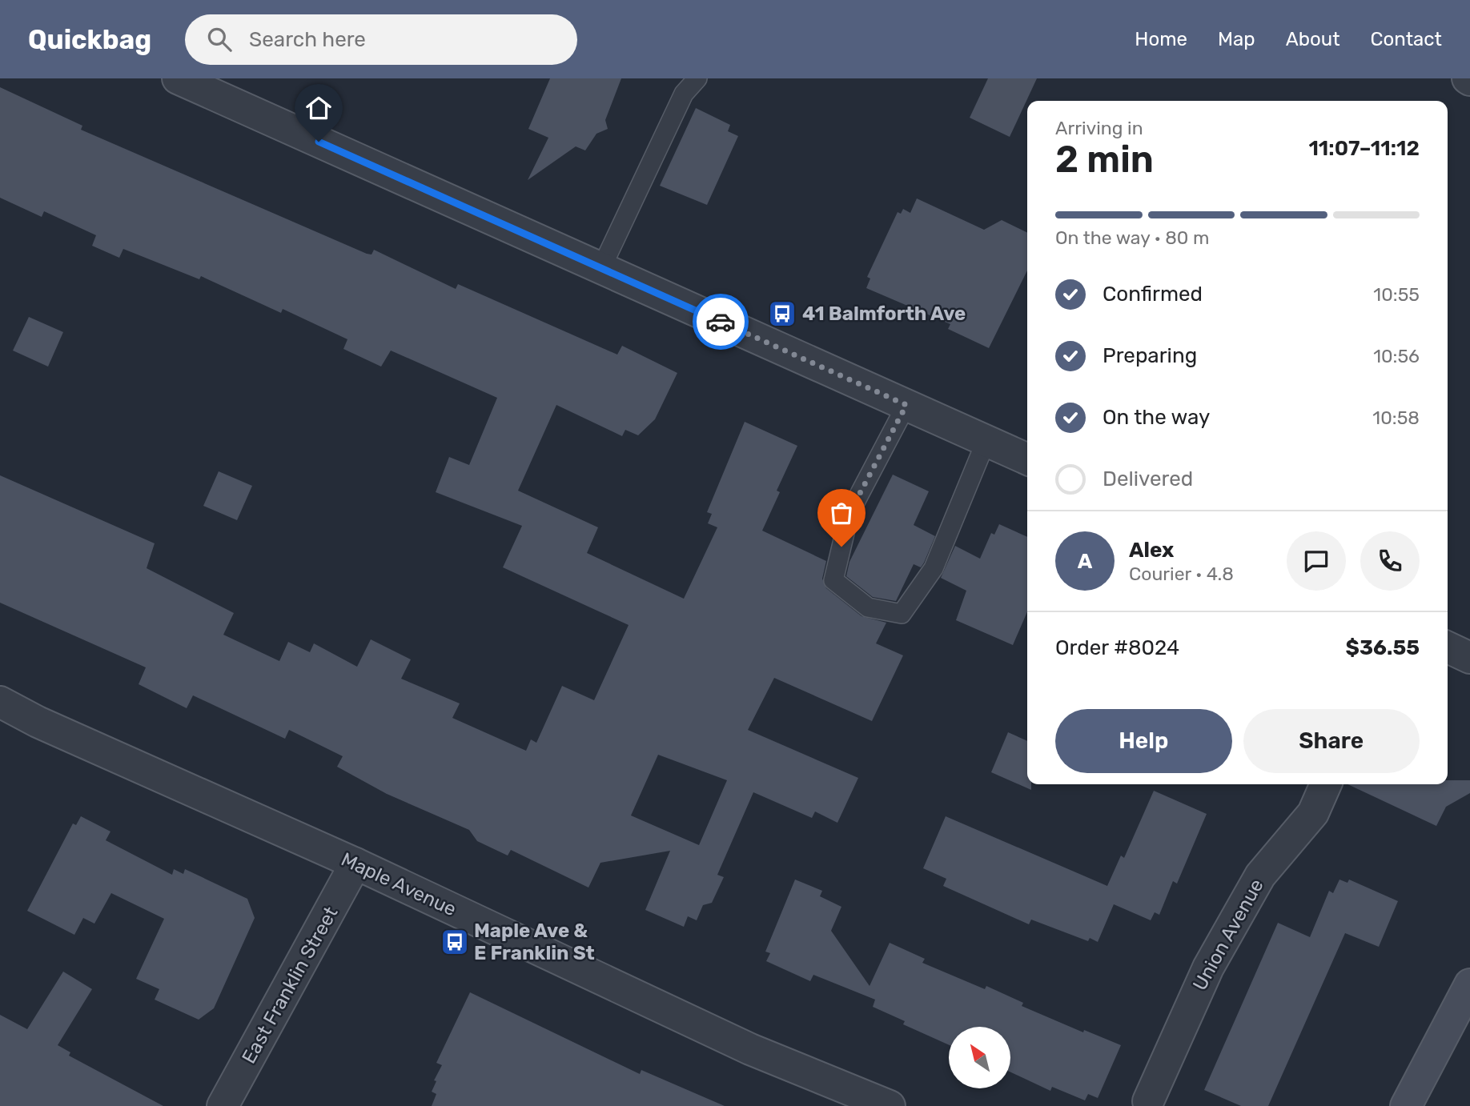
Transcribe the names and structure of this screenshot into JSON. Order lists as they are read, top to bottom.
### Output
{
  "streets": {
    "street": ["Maple Avenue", "Union Avenue", "East Franklin Street"]
  },
  "crossings": [
    ["Maple Avenue", "East Franklin Street"]
  ],
  "places": {
    "bus stop": ["41 Balmforth Ave", "Maple Ave & E Franklin St"]
  },
  "north": "top left",
  "page": {
    "header": "Quickbag",
    "search": "Search here",
    "nav": [
      "Home",
      "Map",
      "About",
      "Contact"
    ],
    "heading": ["2 min", "Arriving in", "11:07–11:12"],
    "panel": [
      "Alex",
      "Courier · 4.8",
      "Order #8024",
      "$36.55"
    ],
    "bar": "On the way · 80 m",
    "list": [
      ["Confirmed", "10:55"],
      ["Preparing", "10:56"],
      ["On the way", "10:58"],
      "Delivered"
    ],
    "round": "A",
    "buttons": ["Help", "Share"]
  }
}
